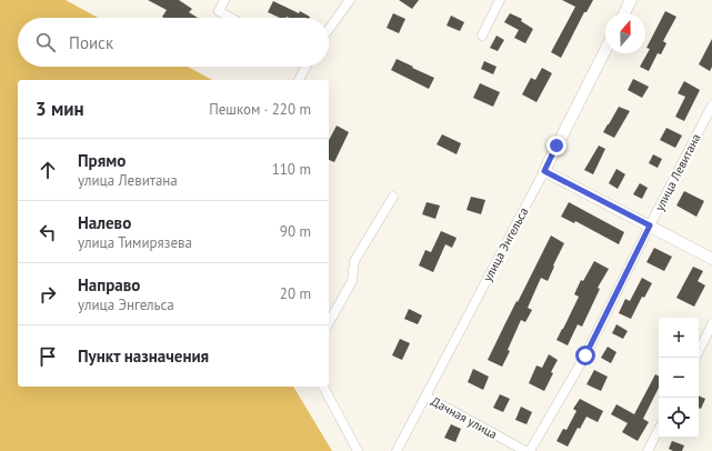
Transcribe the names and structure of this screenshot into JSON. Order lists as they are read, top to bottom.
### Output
{
  "streets": {
    "street": ["улица Левитана", "улица Энгельса", "Дачная улица"]
  },
  "crossings": [
    ["улица Энгельса", "Дачная улица"]
  ],
  "north": "top",
  "page": {
    "search": "Поиск",
    "heading": ["3 мин", "Пешком · 220 m"],
    "list": [
      ["Прямо", "улица Левитана", "110 m"],
      ["Налево", "улица Тимирязева", "90 m"],
      ["Направо", "улица Энгельса", "20 m"],
      "Пункт назначения"
    ],
    "map_buttons": ["+", "−"]
  }
}
